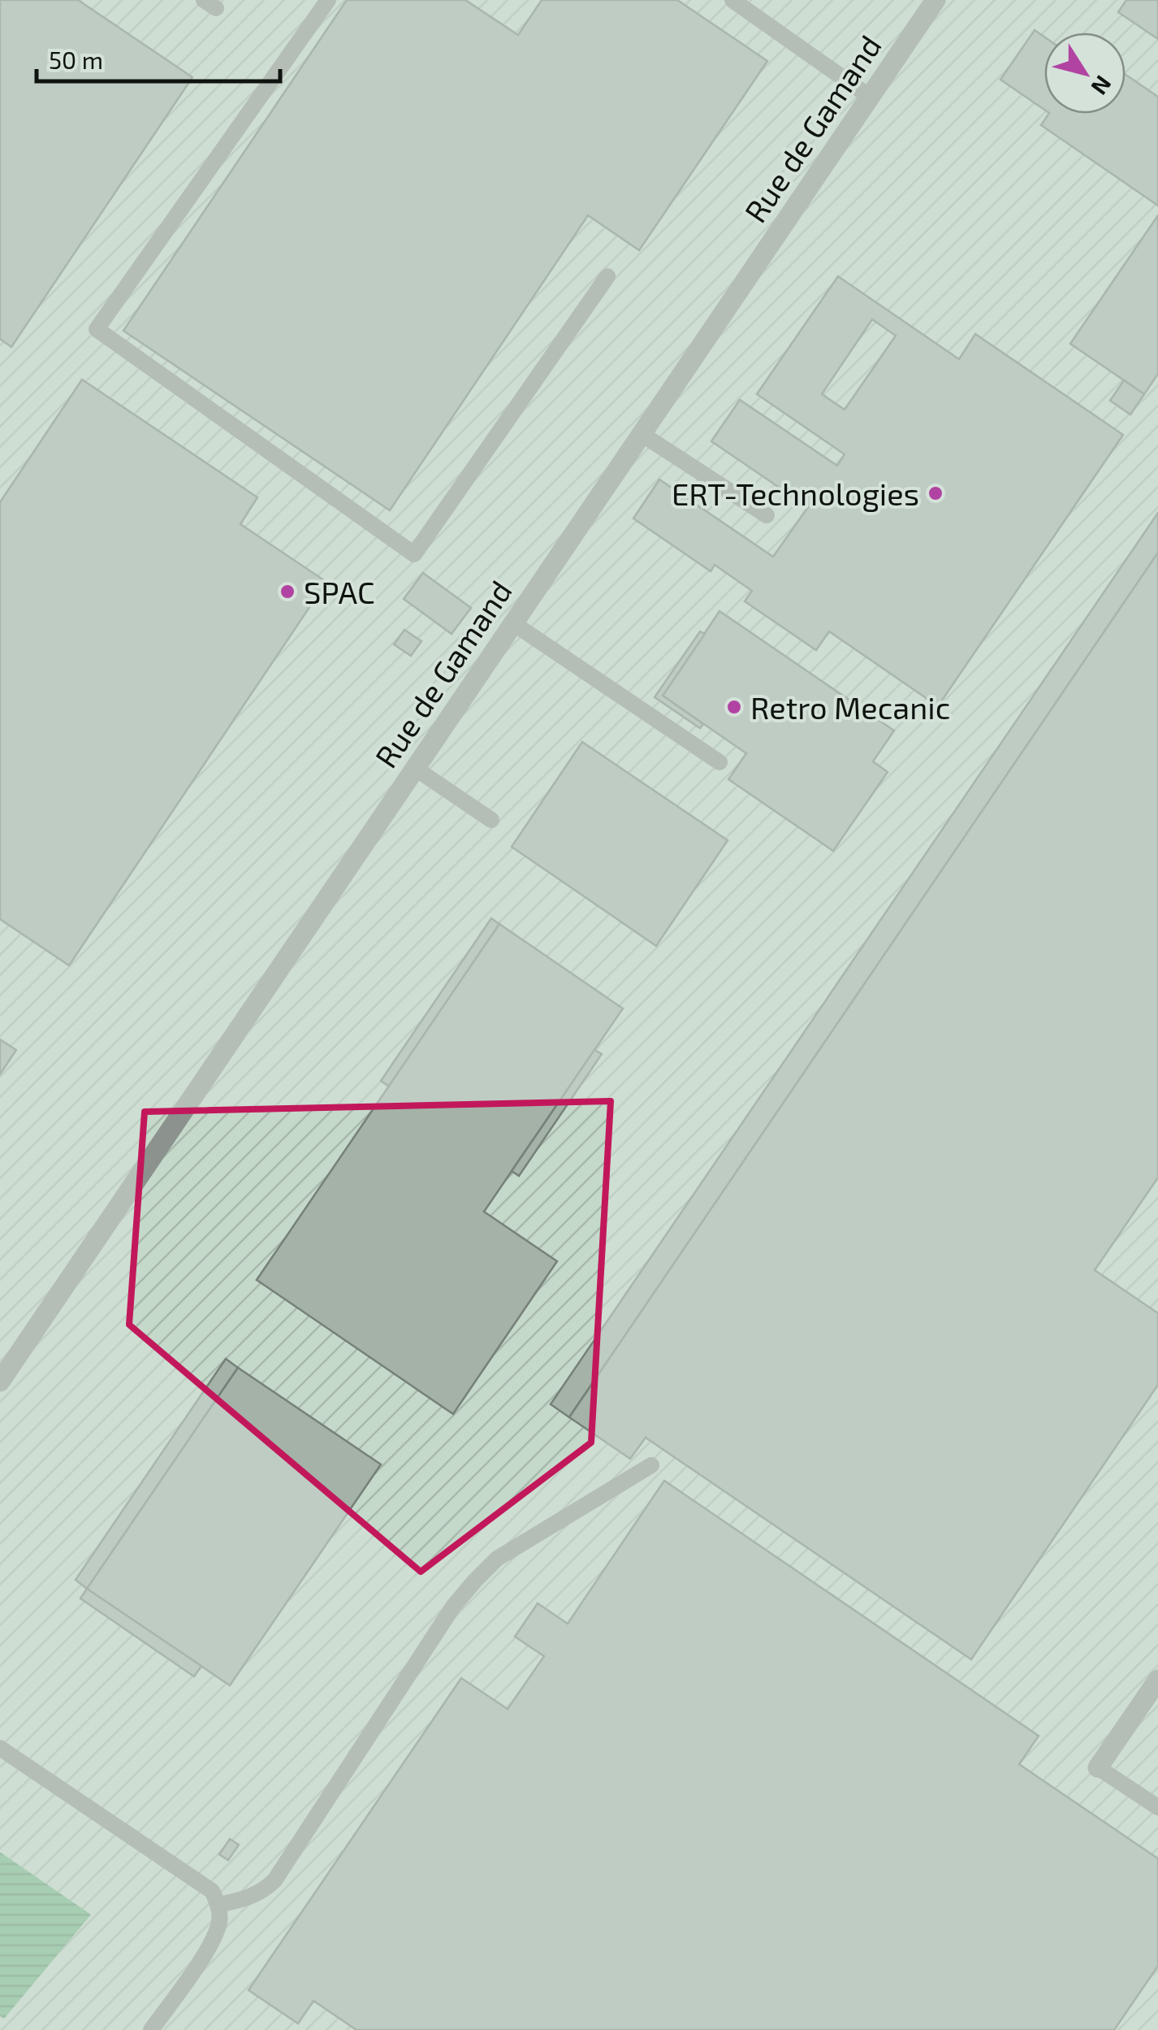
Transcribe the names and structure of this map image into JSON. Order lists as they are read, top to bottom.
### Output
{
  "streets": {
    "street": ["Rue de Gamand"]
  },
  "places": ["ERT-Technologies", "SPAC", "Retro Mecanic"],
  "scale_bar": "50 m",
  "north": "bottom right"
}
